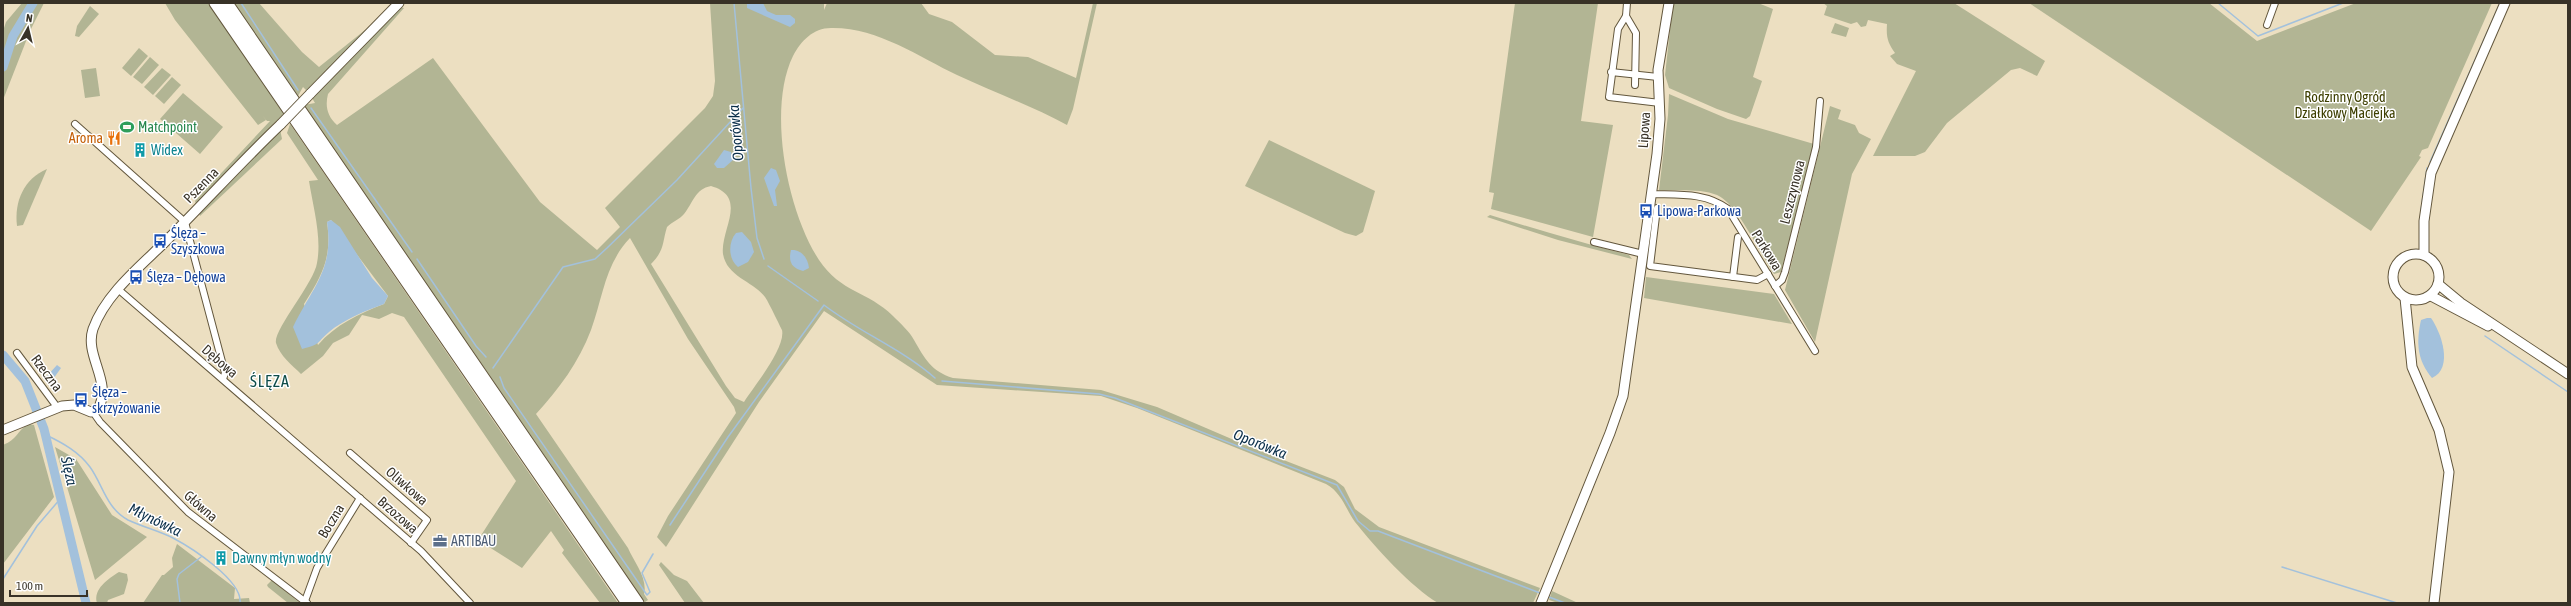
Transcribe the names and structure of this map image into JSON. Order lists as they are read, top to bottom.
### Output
{
  "streets": {
    "street": [
      "Lipowa",
      "Pszenna",
      "Leszczynowa",
      "Parkowa",
      "Dębowa",
      "Rzeczna",
      "Oliwkowa",
      "Główna",
      "Brzozowa",
      "Boczna"
    ]
  },
  "crossings": [
    ["Lipowa", "Parkowa"],
    ["Pszenna", "Dębowa"],
    ["Pszenna", "Główna"],
    ["Leszczynowa", "Parkowa"],
    ["Dębowa", "Brzozowa"],
    ["Dębowa", "Boczna"],
    ["Oliwkowa", "Brzozowa"],
    ["Główna", "Boczna"],
    ["Brzozowa", "Boczna"]
  ],
  "districts": ["ŚLĘZA"],
  "water": ["Oporówka", "Ślęza", "Młynówka"],
  "parks": ["Rodzinny Ogród Działkowy Maciejka"],
  "places": {
    "sports": ["Matchpoint"],
    "restaurant": ["Aroma"],
    "building": ["Widex", "Dawny młyn wodny"],
    "bus stop": [
      "Lipowa-Parkowa",
      "Ślęza – Szyszkowa",
      "Ślęza – Dębowa",
      "Ślęza – skrzyżowanie"
    ],
    "office": ["ARTIBAU"]
  },
  "scale_bar": "100 m",
  "north": "top"
}
